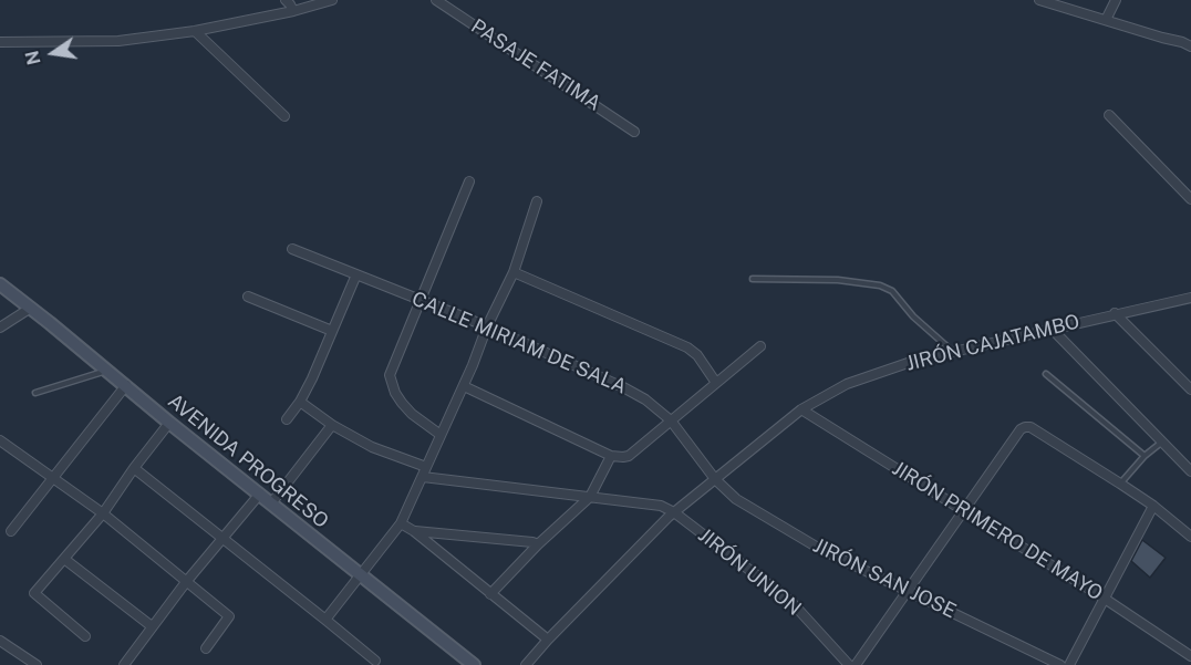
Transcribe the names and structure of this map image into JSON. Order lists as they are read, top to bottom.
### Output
{
  "streets": {
    "street": [
      "PASAJE FATIMA",
      "CALLE MIRIAM DE SALA",
      "JIRÓN CAJATAMBO",
      "AVENIDA PROGRESO",
      "JIRÓN PRIMERO DE MAYO",
      "JIRÓN UNION",
      "JIRÓN SAN JOSE"
    ]
  },
  "crossings": [
    ["CALLE MIRIAM DE SALA", "JIRÓN CAJATAMBO"],
    ["CALLE MIRIAM DE SALA", "JIRÓN SAN JOSE"],
    ["JIRÓN CAJATAMBO", "JIRÓN PRIMERO DE MAYO"],
    ["JIRÓN CAJATAMBO", "JIRÓN UNION"],
    ["JIRÓN CAJATAMBO", "JIRÓN SAN JOSE"]
  ],
  "north": "left"
}
